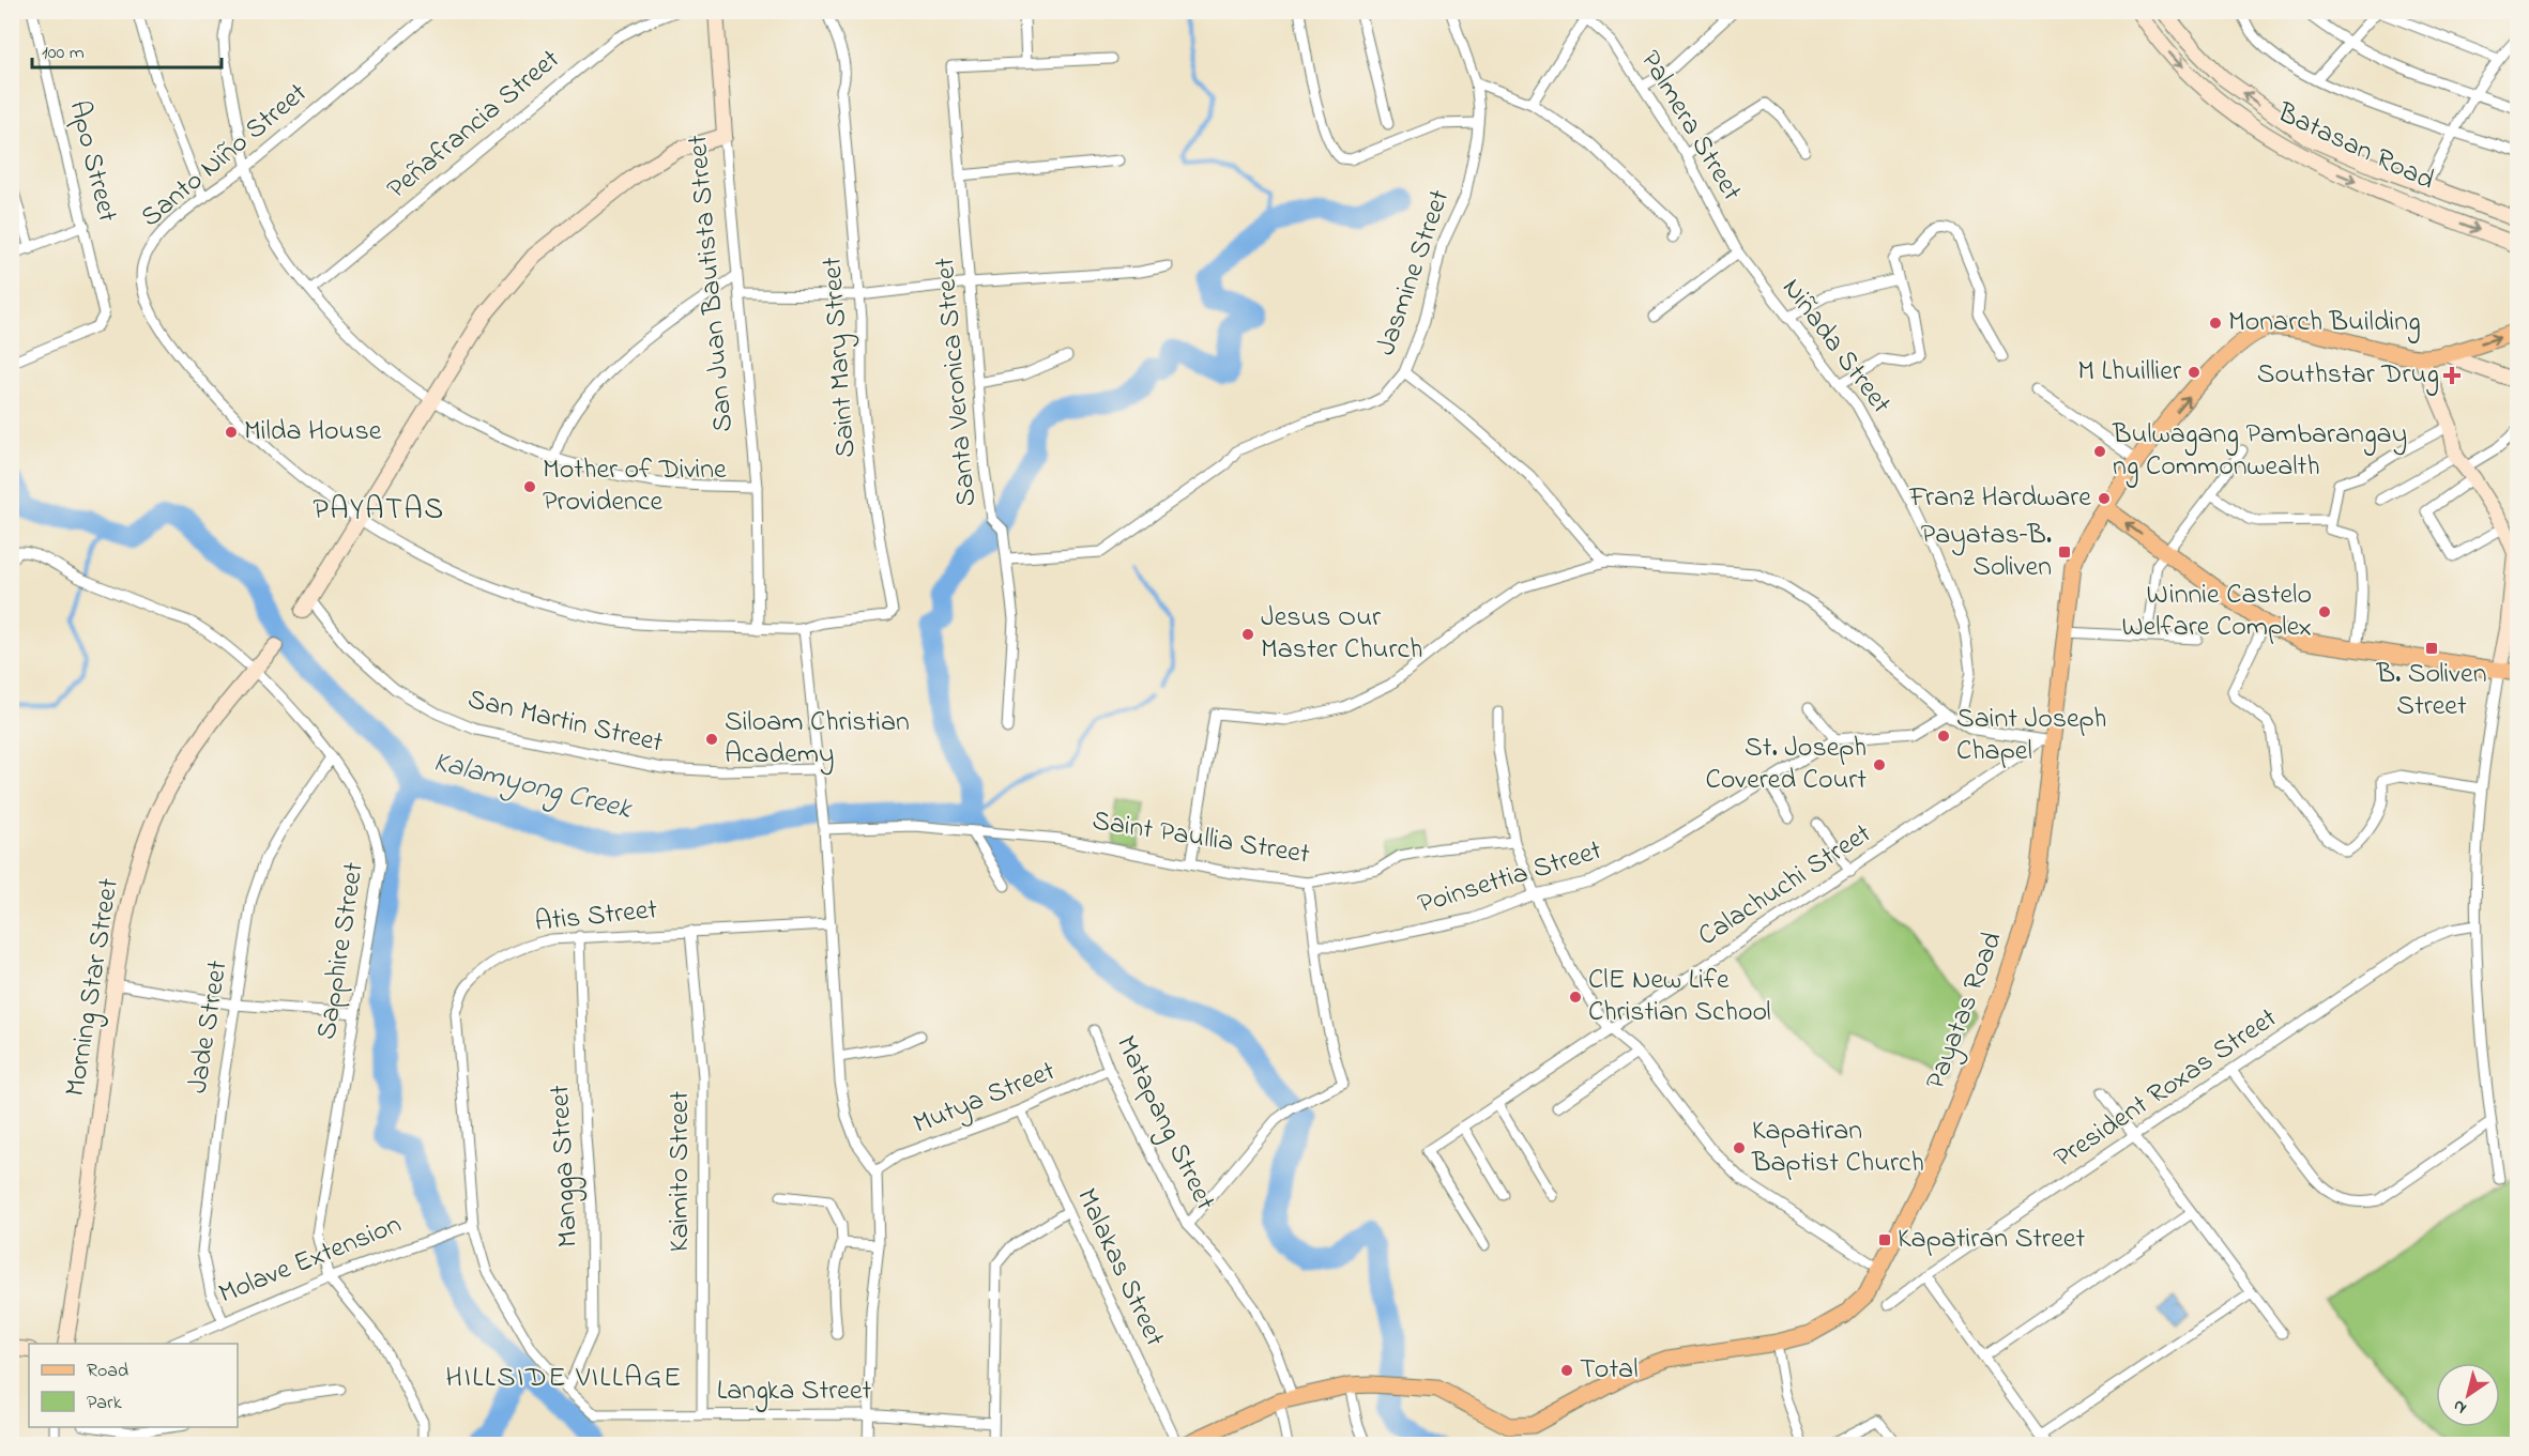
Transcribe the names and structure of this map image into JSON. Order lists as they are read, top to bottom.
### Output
{
  "streets": {
    "main road": ["Payatas Road"],
    "street": [
      "Peñafrancia Street",
      "Palmera Street",
      "Batasan Road",
      "Santo Niño Street",
      "Apo Street",
      "Jasmine Street",
      "San Juan Bautista Street",
      "Niñada Street",
      "Saint Mary Street",
      "Santa Veronica Street",
      "San Martin Street",
      "Saint Paullia Street",
      "Poinsettia Street",
      "Calachuchi Street",
      "Atis Street",
      "Sapphire Street",
      "Morning Star Street",
      "Jade Street",
      "President Roxas Street",
      "Mutya Street",
      "Matapang Street",
      "Mangga Street",
      "Kaimito Street",
      "Molave Extension",
      "Malakas Street",
      "Langka Street"
    ]
  },
  "crossings": [
    ["Palmera Street", "Niñada Street"],
    ["Santo Niño Street", "San Juan Bautista Street"],
    ["Santo Niño Street", "Saint Mary Street"],
    ["Jasmine Street", "Santa Veronica Street"],
    ["Calachuchi Street", "Payatas Road"],
    ["Atis Street", "Mangga Street"],
    ["Atis Street", "Kaimito Street"],
    ["Atis Street", "Molave Extension"],
    ["Atis Street", "Langka Street"],
    ["Sapphire Street", "Morning Star Street"],
    ["Sapphire Street", "Jade Street"],
    ["Sapphire Street", "Molave Extension"],
    ["Payatas Road", "Matapang Street"],
    ["Jade Street", "Molave Extension"],
    ["Mutya Street", "Matapang Street"],
    ["Mutya Street", "Malakas Street"],
    ["Mangga Street", "Langka Street"],
    ["Kaimito Street", "Langka Street"],
    ["Molave Extension", "Langka Street"]
  ],
  "districts": ["PAYATAS", "HILLSIDE VILLAGE"],
  "water": ["Kalamyong Creek"],
  "places": {
    "other": [
      "Monarch Building",
      "M Lhuillier",
      "Milda House",
      "Bulwagang Pambarangay ng Commonwealth",
      "Mother of Divine Providence",
      "Franz Hardware",
      "Winnie Castelo Welfare Complex",
      "Jesus Our Master Church",
      "Saint Joseph Chapel",
      "Siloam Christian Academy",
      "St. Joseph Covered Court",
      "ClE New Life Christian School",
      "Kapatiran Baptist Church",
      "Total"
    ],
    "health": ["Southstar Drug"],
    "transit": ["Payatas–B. Soliven", "B. Soliven Street", "Kapatiran Street"]
  },
  "legend": ["Road", "Park"],
  "scale_bar": "100 m",
  "north": "bottom left"
}
